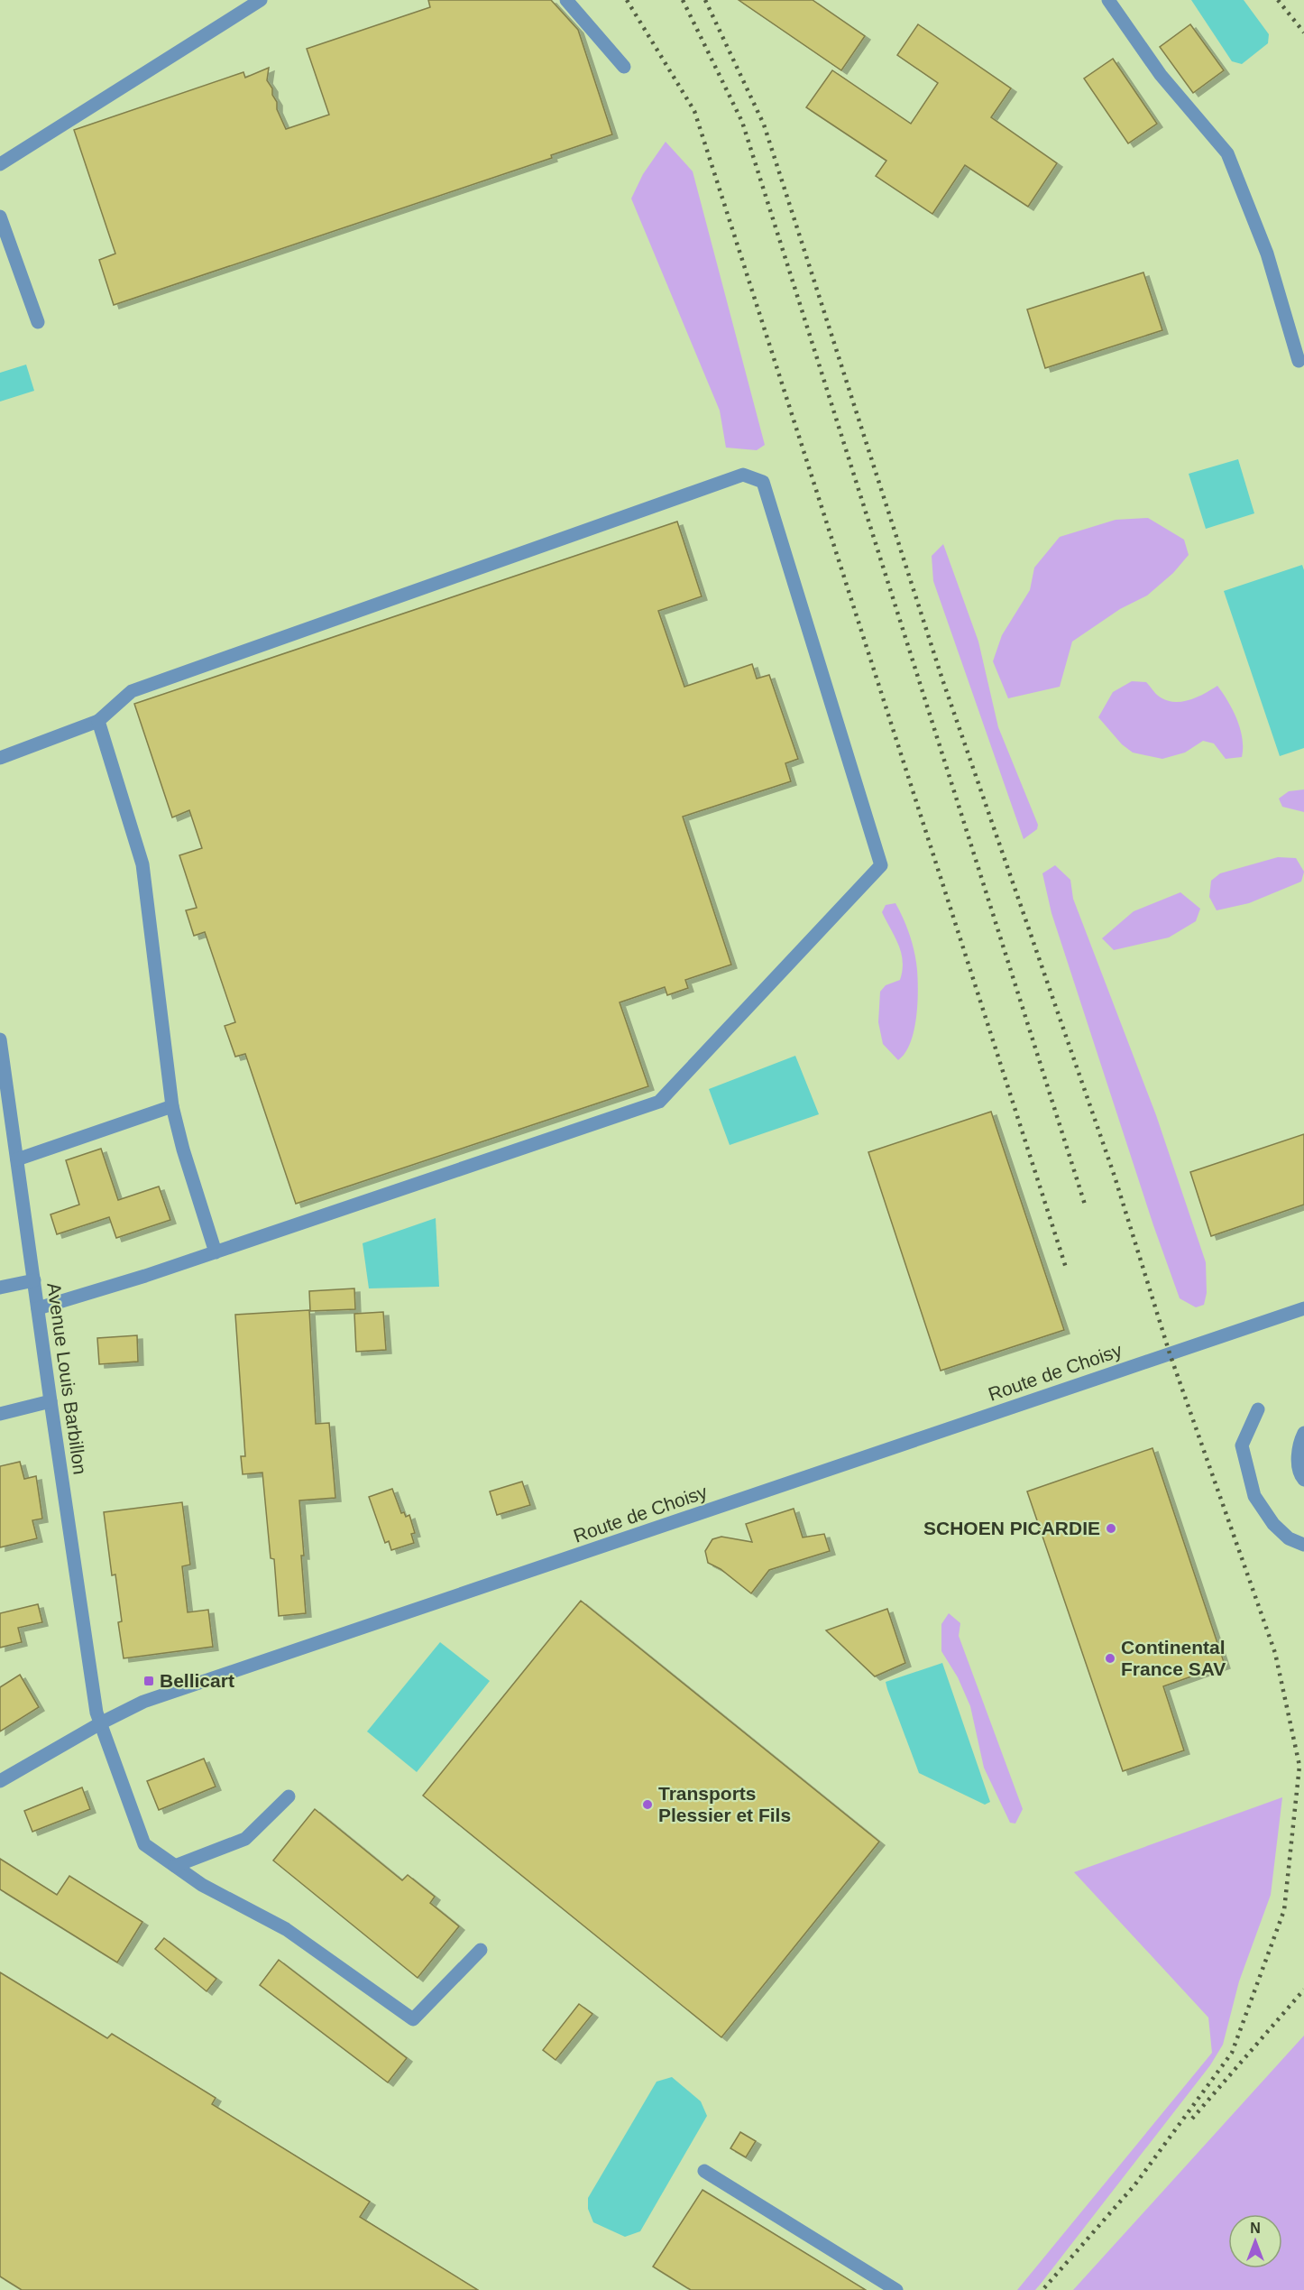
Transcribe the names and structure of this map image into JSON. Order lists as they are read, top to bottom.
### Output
{
  "streets": {
    "street": ["Route de Choisy", "Avenue Louis Barbillon"]
  },
  "crossings": [
    ["Route de Choisy", "Avenue Louis Barbillon"]
  ],
  "places": {
    "other": ["SCHOEN PICARDIE", "Continental France SAV", "Transports Plessier et Fils"],
    "transit": ["Bellicart"]
  },
  "north": "top"
}
